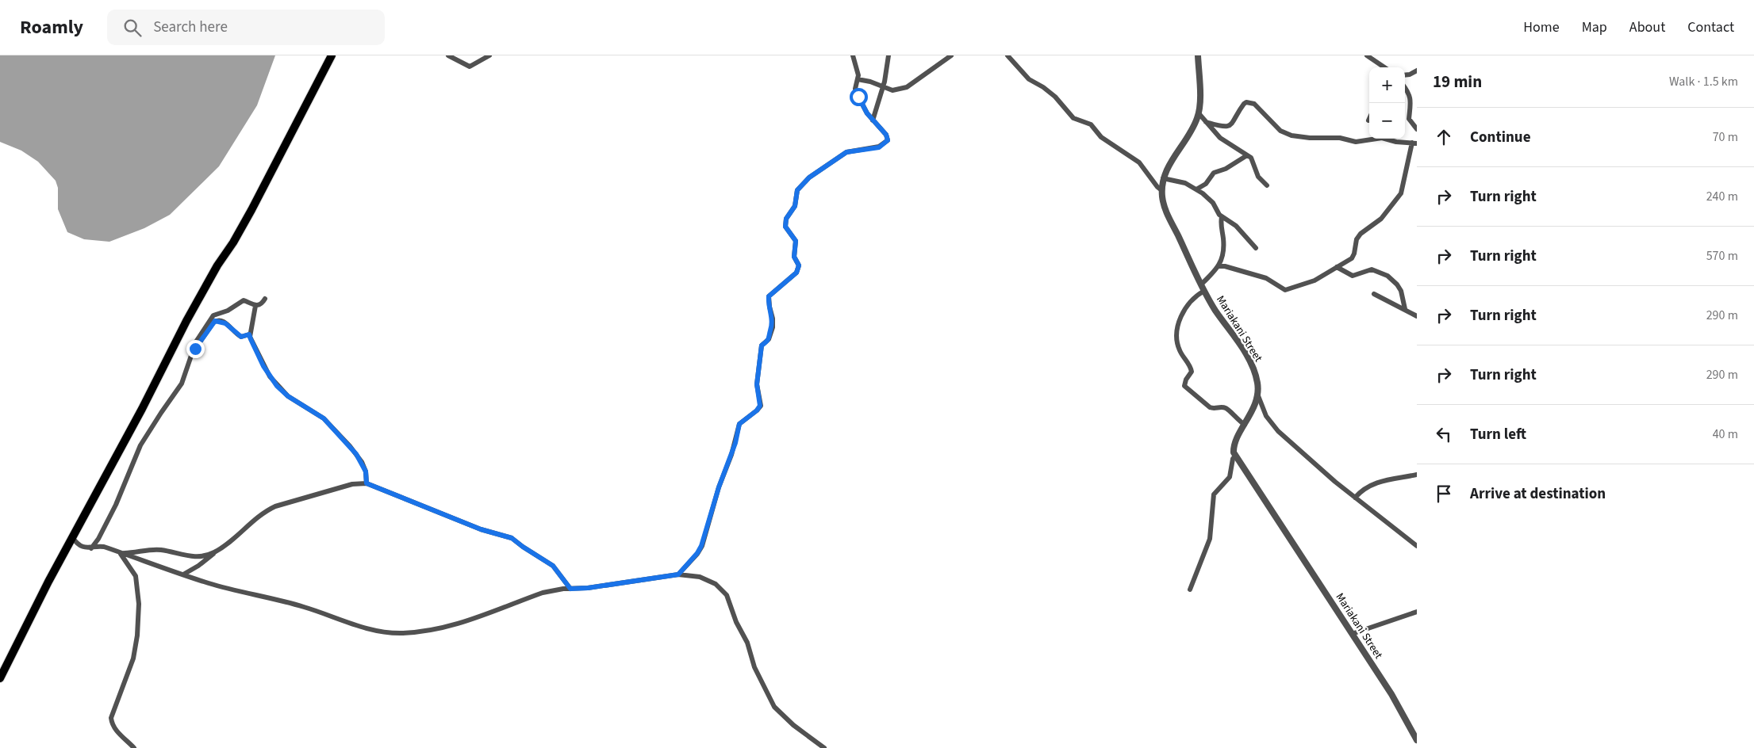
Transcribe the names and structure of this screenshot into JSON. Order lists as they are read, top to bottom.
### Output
{
  "streets": {
    "street": ["Mariakani Street"]
  },
  "page": {
    "header": "Roamly",
    "search": "Search here",
    "nav": [
      "Home",
      "Map",
      "About",
      "Contact"
    ],
    "heading": ["19 min", "Walk · 1.5 km"],
    "map_buttons": ["+", "−"],
    "list": [
      ["Continue", "70 m"],
      ["Turn right", "240 m"],
      ["Turn right", "570 m"],
      ["Turn right", "290 m"],
      ["Turn right", "290 m"],
      ["Turn left", "40 m"],
      "Arrive at destination"
    ]
  }
}
